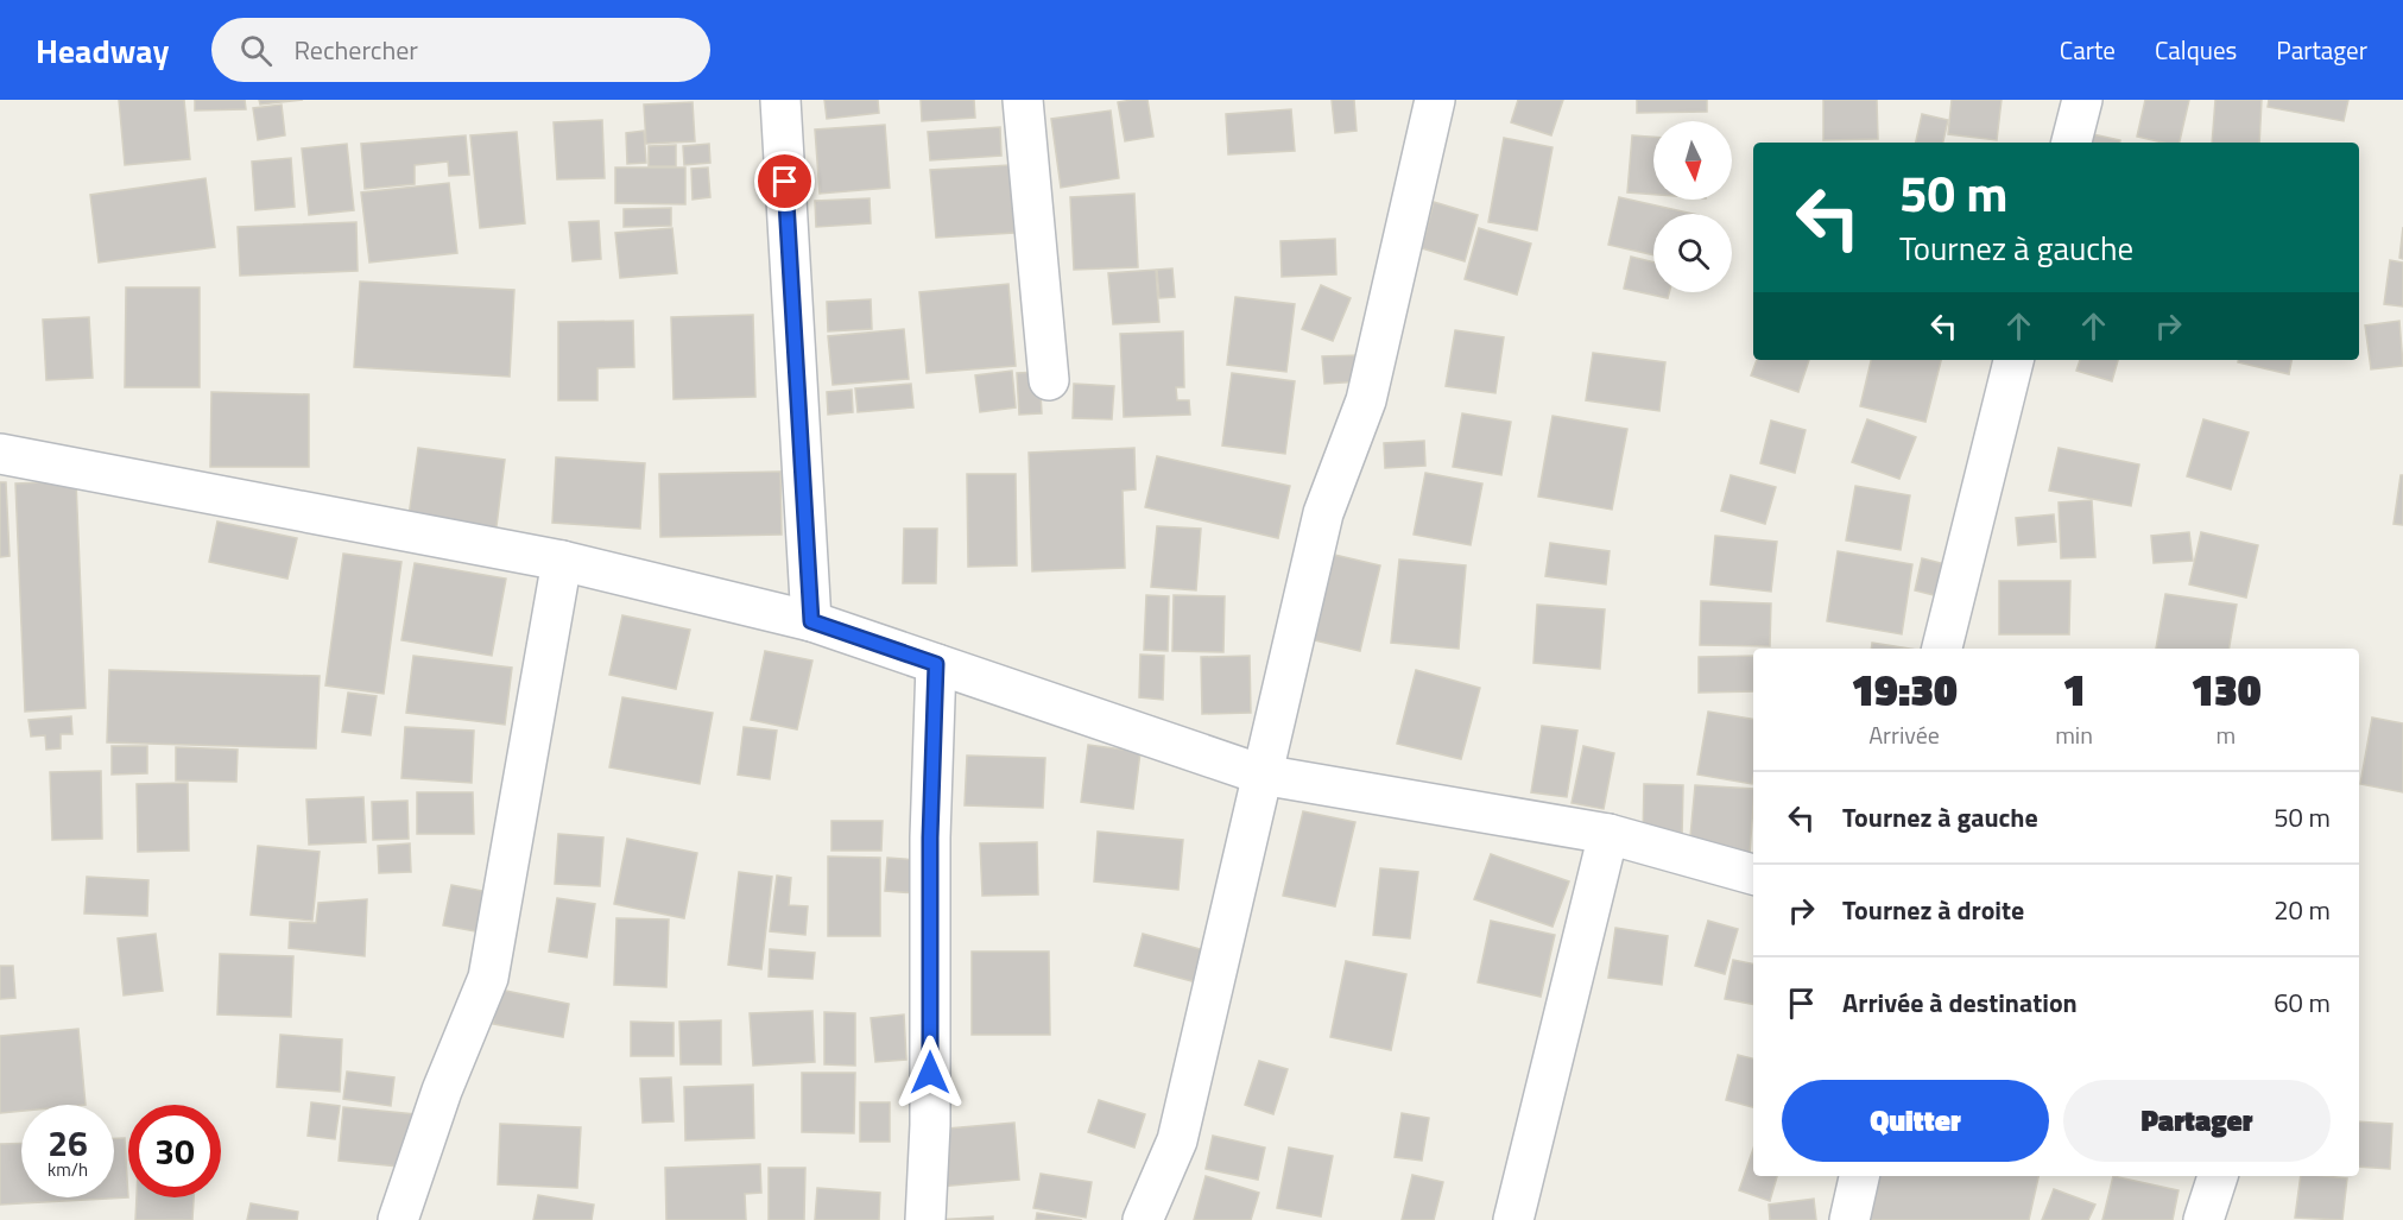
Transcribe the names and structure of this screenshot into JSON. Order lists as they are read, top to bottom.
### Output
{
  "north": "bottom",
  "page": {
    "header": "Headway",
    "search": "Rechercher",
    "nav": ["Carte", "Calques", "Partager"],
    "turn": ["50 m", "Tournez à gauche"],
    "eta": [
      "19:30",
      "Arrivée",
      "1",
      "min",
      "130",
      "m"
    ],
    "list": [
      {
        "name": "Tournez à gauche",
        "value": "50 m"
      },
      {
        "name": "Tournez à droite",
        "value": "20 m"
      },
      {
        "name": "Arrivée à destination",
        "value": "60 m"
      }
    ],
    "buttons": ["Quitter", "Partager"],
    "speed": "26 km/h",
    "limit": "30"
  }
}
